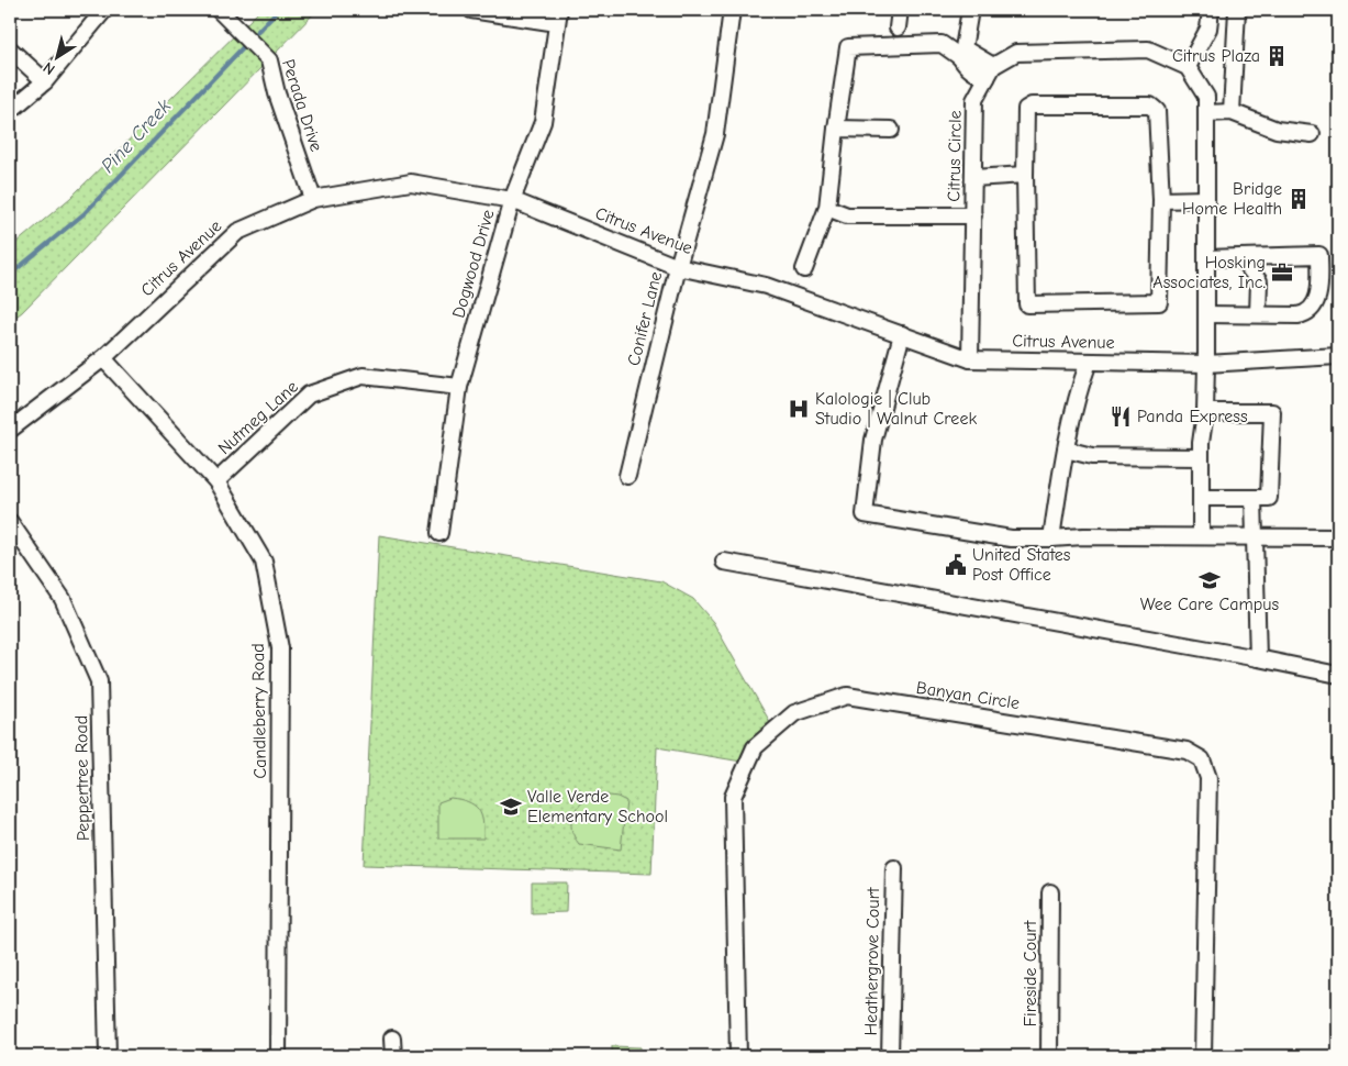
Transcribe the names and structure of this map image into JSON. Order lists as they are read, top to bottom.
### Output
{
  "streets": {
    "street": [
      "Perada Drive",
      "Citrus Circle",
      "Citrus Avenue",
      "Dogwood Drive",
      "Conifer Lane",
      "Nutmeg Lane",
      "Banyan Circle",
      "Candleberry Road",
      "Peppertree Road",
      "Heathergrove Court",
      "Fireside Court"
    ]
  },
  "crossings": [
    ["Perada Drive", "Citrus Avenue"],
    ["Citrus Circle", "Citrus Avenue"],
    ["Citrus Avenue", "Dogwood Drive"],
    ["Citrus Avenue", "Conifer Lane"],
    ["Citrus Avenue", "Candleberry Road"],
    ["Dogwood Drive", "Nutmeg Lane"],
    ["Nutmeg Lane", "Candleberry Road"]
  ],
  "water": ["Pine Creek"],
  "places": {
    "building": ["Citrus Plaza", "Bridge Home Health"],
    "office": ["Hosking Associates, Inc."],
    "hospital": ["Kalologie | Club Studio | Walnut Creek"],
    "restaurant": ["Panda Express"],
    "public building": ["United States Post Office"],
    "school or university": ["Wee Care Campus", "Valle Verde Elementary School"]
  },
  "north": "bottom left"
}
